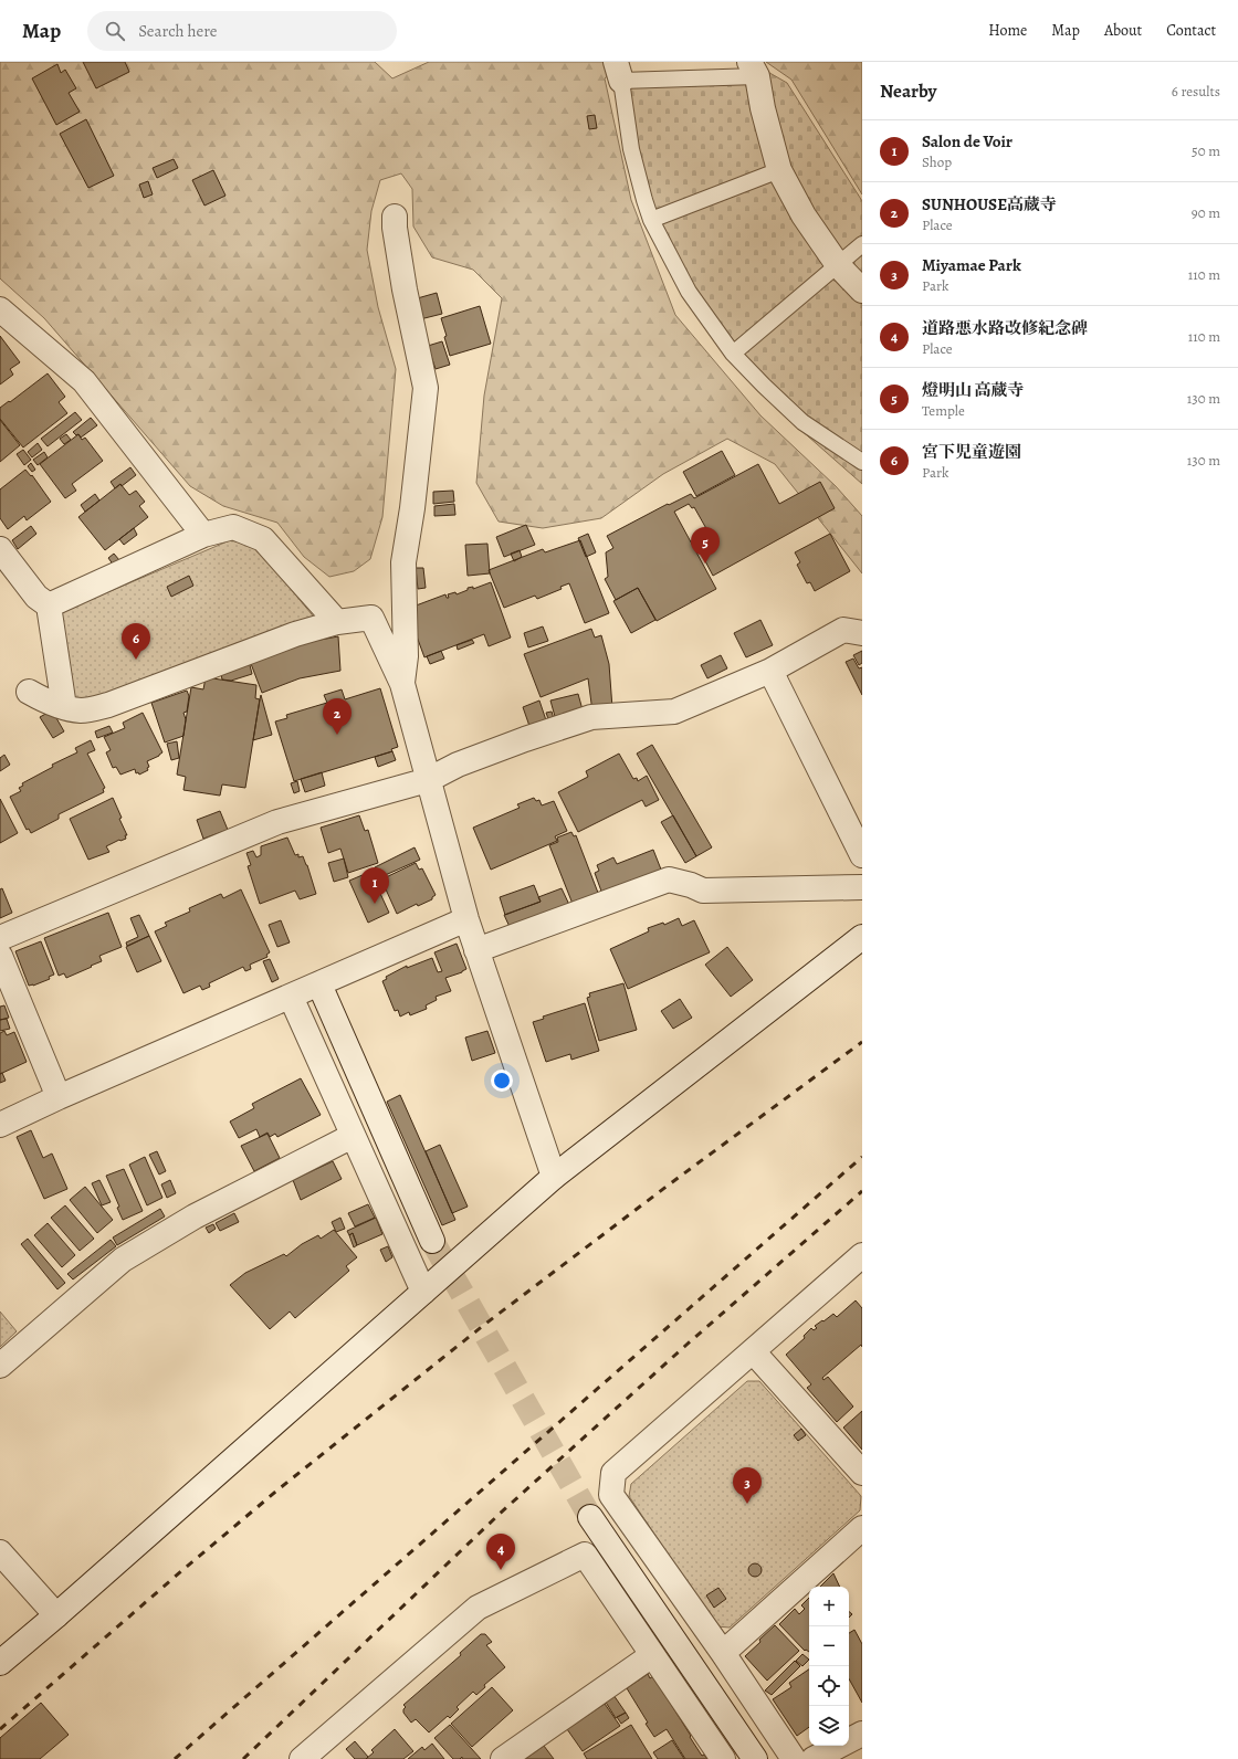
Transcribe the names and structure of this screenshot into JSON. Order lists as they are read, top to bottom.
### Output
{
  "page": {
    "header": "Map",
    "search": "Search here",
    "nav": [
      "Home",
      "Map",
      "About",
      "Contact"
    ],
    "heading": ["Nearby", "6 results"],
    "list": [
      {
        "mark": "1",
        "name": "Salon de Voir",
        "note": "Shop",
        "value": "50 m"
      },
      {
        "mark": "2",
        "name": "SUNHOUSE高蔵寺",
        "note": "Place",
        "value": "90 m"
      },
      {
        "mark": "3",
        "name": "Miyamae Park",
        "note": "Park",
        "value": "110 m"
      },
      {
        "mark": "4",
        "name": "道路悪水路改修紀念碑",
        "note": "Place",
        "value": "110 m"
      },
      {
        "mark": "5",
        "name": "燈明山 高蔵寺",
        "note": "Temple",
        "value": "130 m"
      },
      {
        "mark": "6",
        "name": "宮下児童遊園",
        "note": "Park",
        "value": "130 m"
      }
    ],
    "pins": [
      "5",
      "6",
      "2",
      "1",
      "3",
      "4"
    ],
    "map_buttons": ["+", "−"]
  }
}
